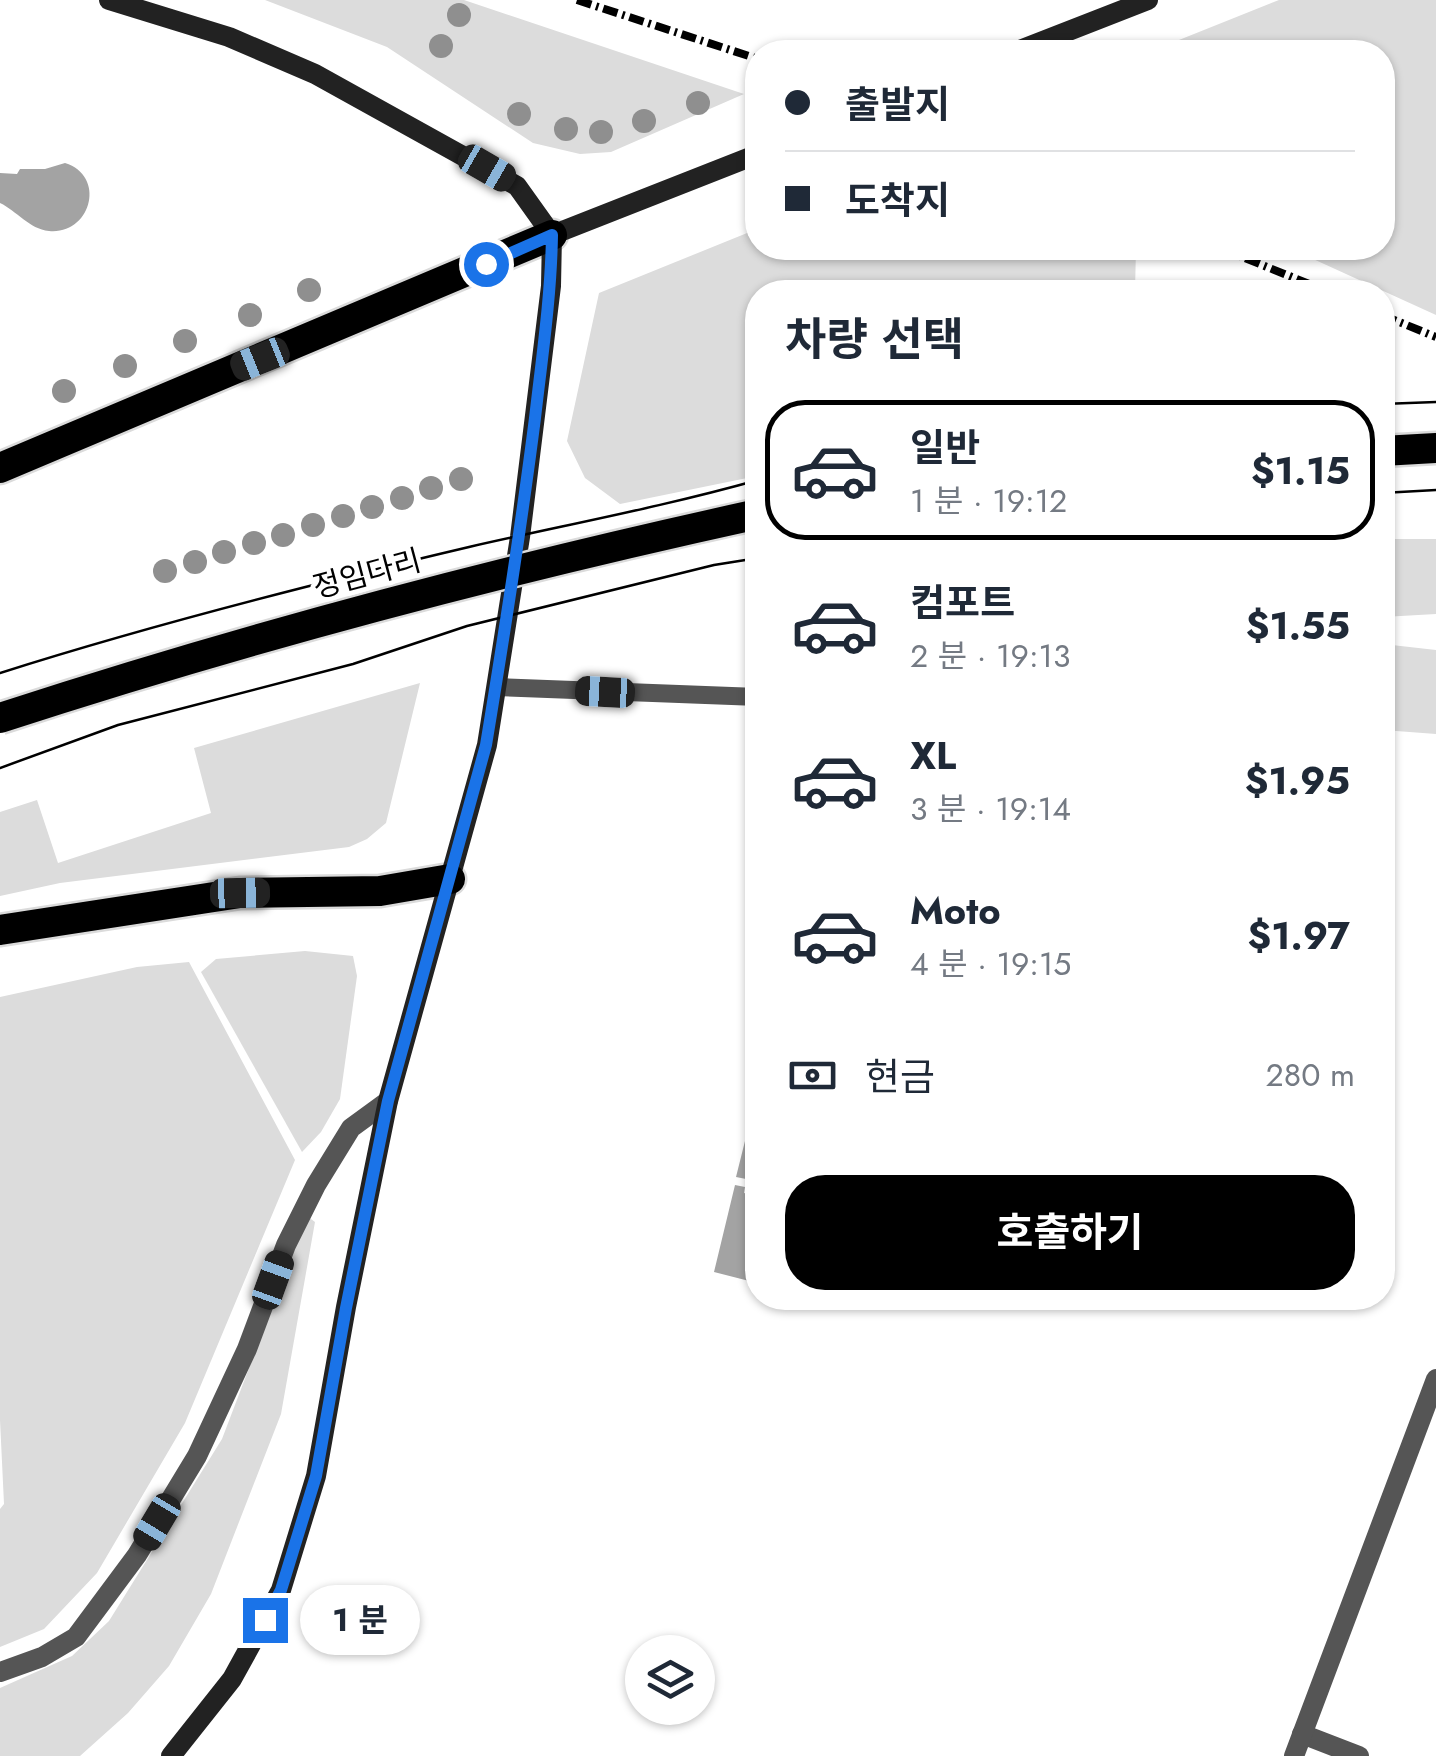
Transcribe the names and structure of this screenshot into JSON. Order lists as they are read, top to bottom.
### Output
{
  "streets": {
    "highway": ["정임다리"]
  },
  "page": {
    "banner": ["출발지", "도착지"],
    "heading": "차량 선택",
    "list": [
      {
        "name": "일반",
        "note": "1 분 · 19:12",
        "value": "$1.15"
      },
      {
        "name": "컴포트",
        "note": "2 분 · 19:13",
        "value": "$1.55"
      },
      {
        "name": "XL",
        "note": "3 분 · 19:14",
        "value": "$1.95"
      },
      {
        "name": "Moto",
        "note": "4 분 · 19:15",
        "value": "$1.97"
      }
    ],
    "pay": ["현금", "280 m"],
    "buttons": "호출하기",
    "bubble": "1 분"
  }
}
